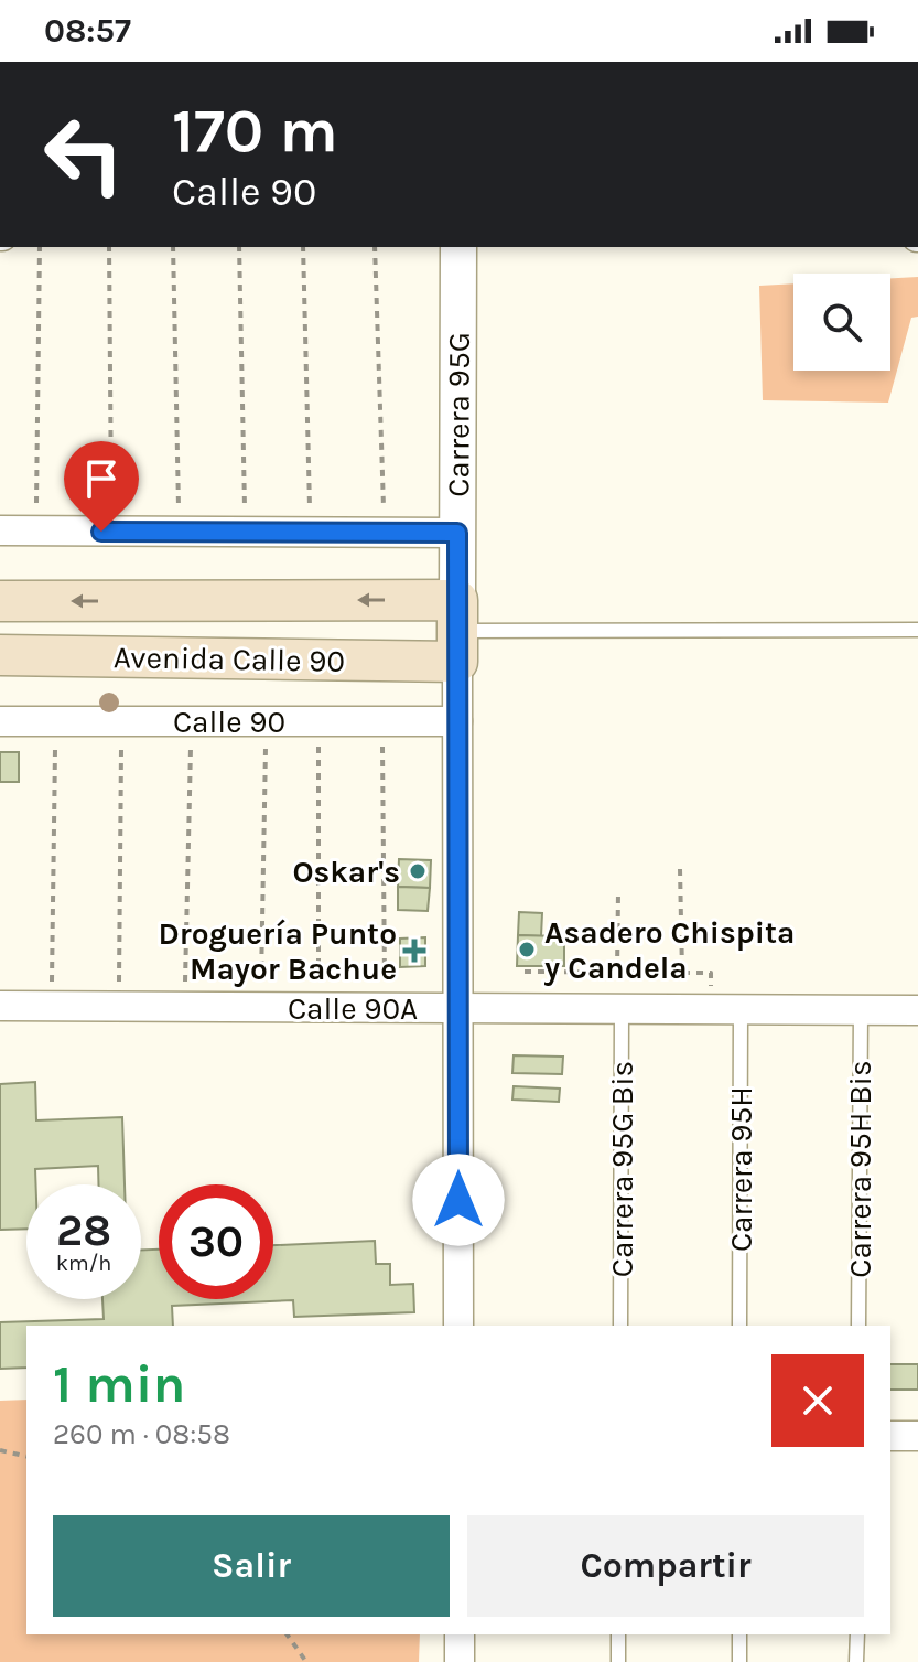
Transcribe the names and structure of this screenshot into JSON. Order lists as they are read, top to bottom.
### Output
{
  "streets": {
    "main road": ["Avenida Calle 90"],
    "street": ["Carrera 95G", "Calle 90", "Calle 90A"],
    "lane": ["Carrera 95G Bis", "Carrera 95H", "Carrera 95H Bis"]
  },
  "crossings": [
    ["Carrera 95G", "Avenida Calle 90"],
    ["Carrera 95G", "Calle 90"],
    ["Carrera 95G", "Calle 90A"],
    ["Calle 90A", "Carrera 95G Bis"],
    ["Calle 90A", "Carrera 95H"],
    ["Calle 90A", "Carrera 95H Bis"]
  ],
  "places": {
    "other": ["Oskar's", "Asadero Chispita y Candela"],
    "health": ["Droguería Punto Mayor Bachue"]
  },
  "page": {
    "status": "08:57",
    "turn": ["170 m", "Calle 90"],
    "speed": "28 km/h",
    "limit": "30",
    "heading": ["1 min", "260 m · 08:58"],
    "buttons": ["Salir", "Compartir"]
  }
}
